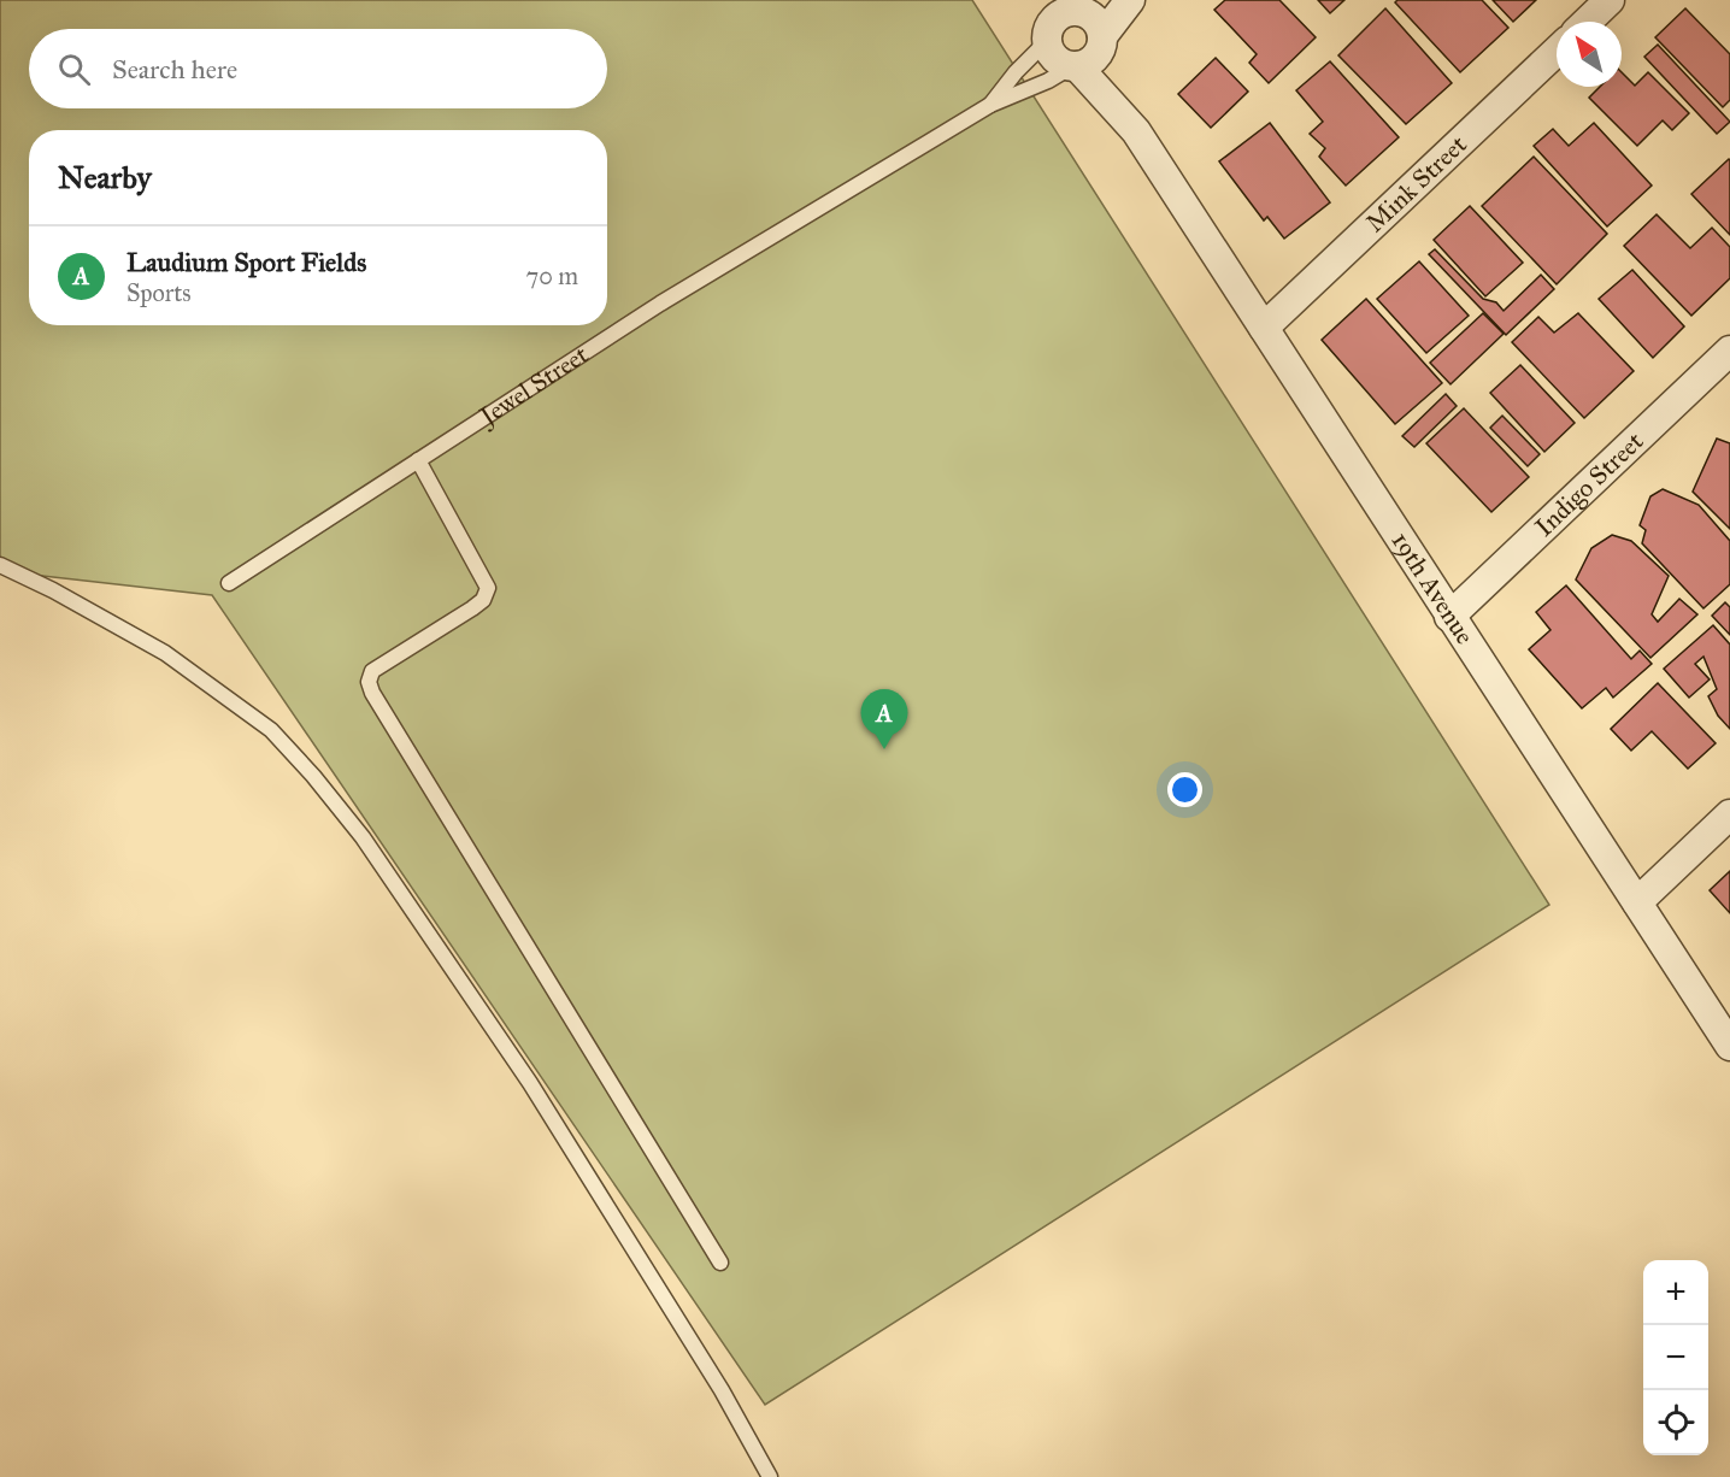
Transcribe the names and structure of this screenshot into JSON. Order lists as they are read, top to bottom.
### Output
{
  "streets": {
    "street": ["Mink Street", "Indigo Street", "19th Avenue"],
    "lane": ["Jewel Street"]
  },
  "crossings": [
    ["Mink Street", "19th Avenue"],
    ["Jewel Street", "19th Avenue"],
    ["Indigo Street", "19th Avenue"]
  ],
  "north": "top left",
  "page": {
    "search": "Search here",
    "heading": "Nearby",
    "list": [
      {
        "mark": "A",
        "name": "Laudium Sport Fields",
        "note": "Sports",
        "value": "70 m"
      }
    ],
    "pins": "A",
    "map_buttons": ["+", "−"]
  }
}
